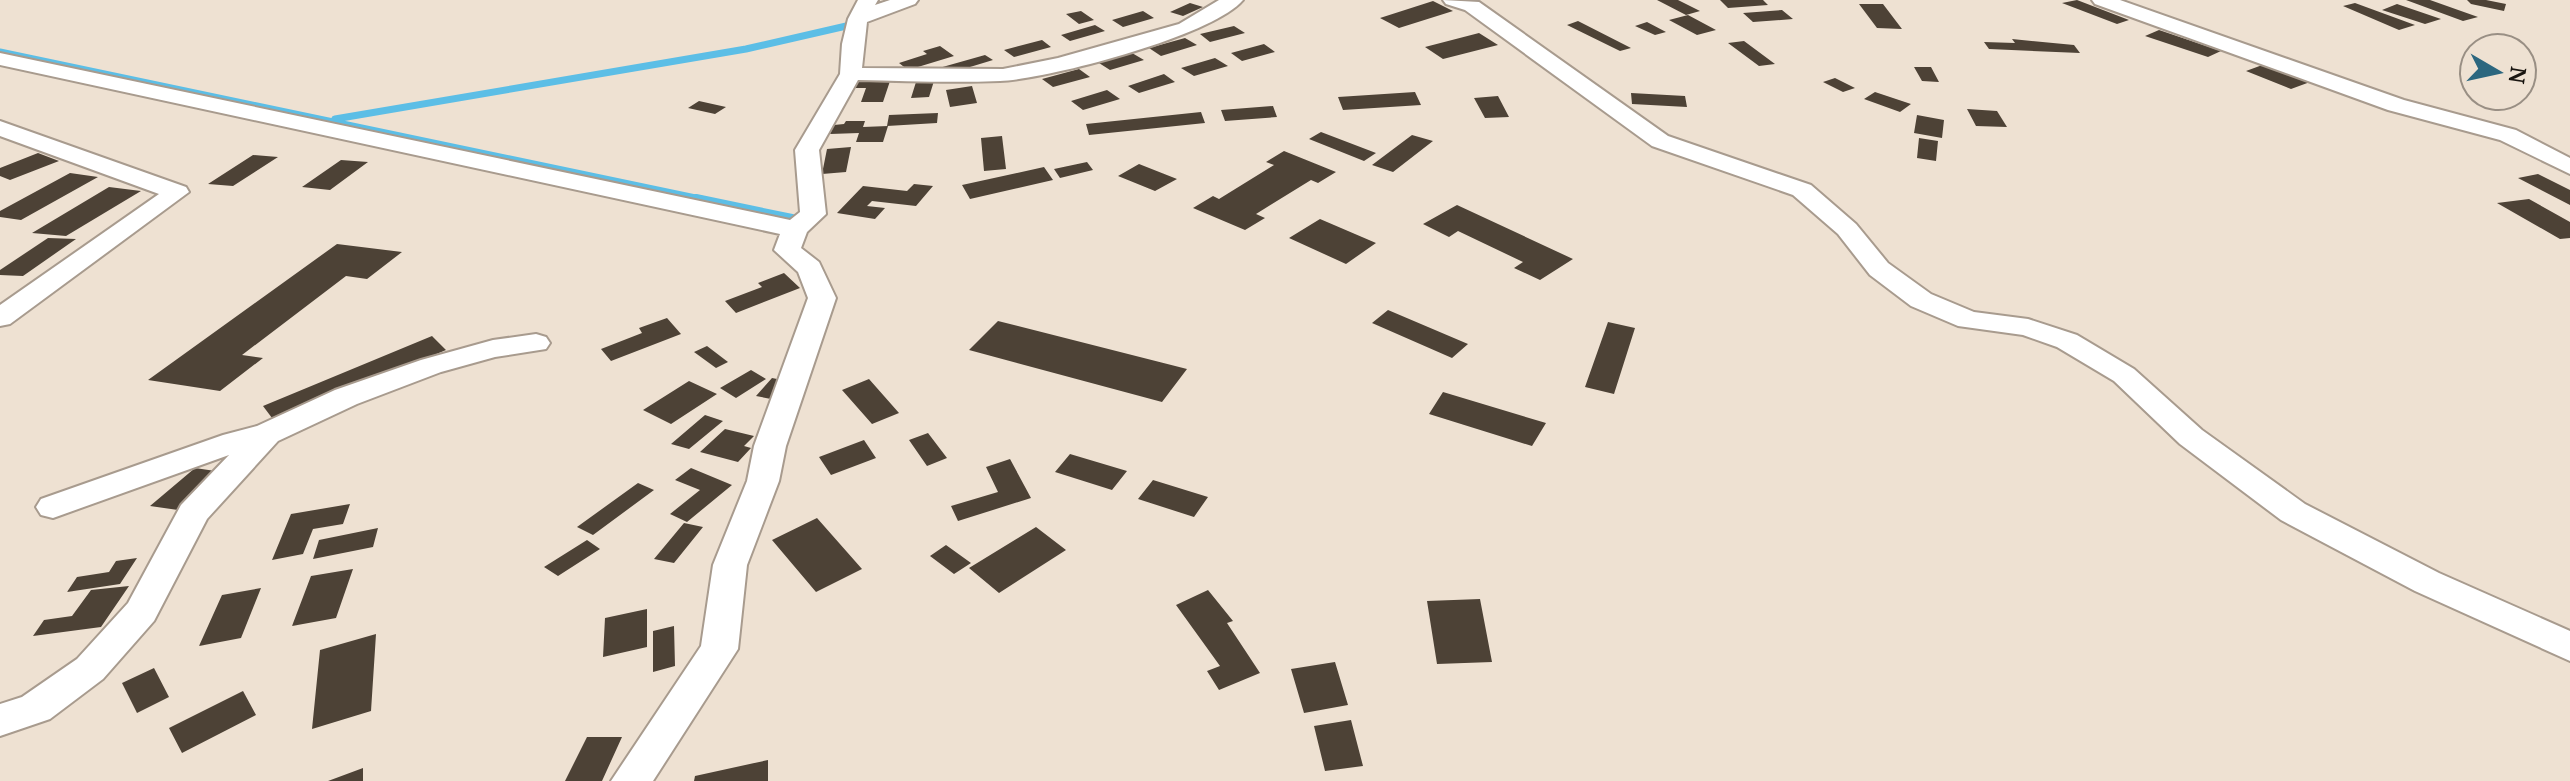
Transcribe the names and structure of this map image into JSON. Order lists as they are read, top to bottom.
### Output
{
  "north": "right"
}
